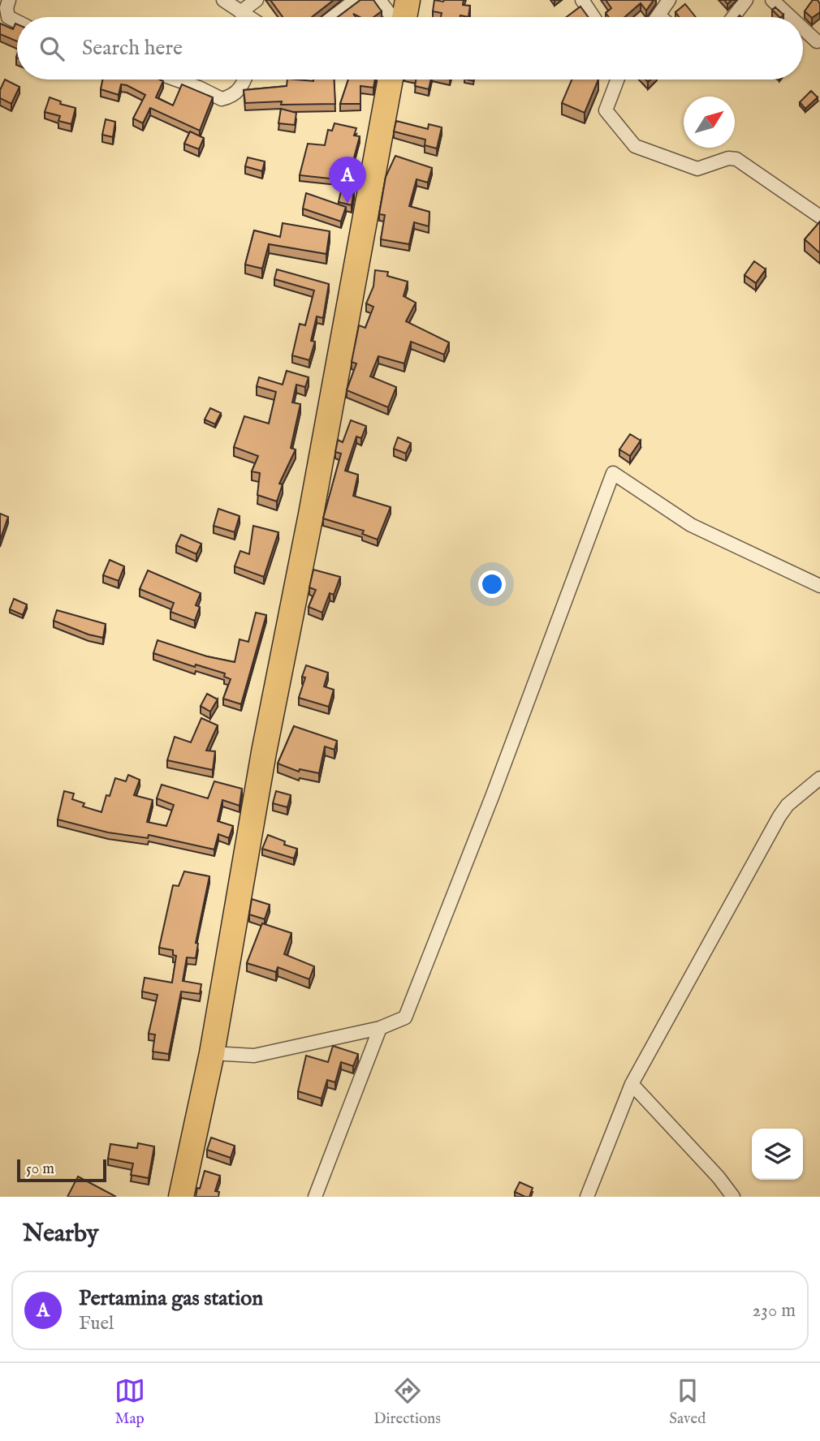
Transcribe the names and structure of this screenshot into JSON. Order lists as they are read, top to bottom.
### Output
{
  "scale_bar": "50 m",
  "north": "top right",
  "page": {
    "search": "Search here",
    "pins": "A",
    "scale": "50 m",
    "heading": "Nearby",
    "list": [
      {
        "mark": "A",
        "name": "Pertamina gas station",
        "note": "Fuel",
        "value": "230 m"
      }
    ],
    "nav": ["Map", "Directions", "Saved"]
  }
}
